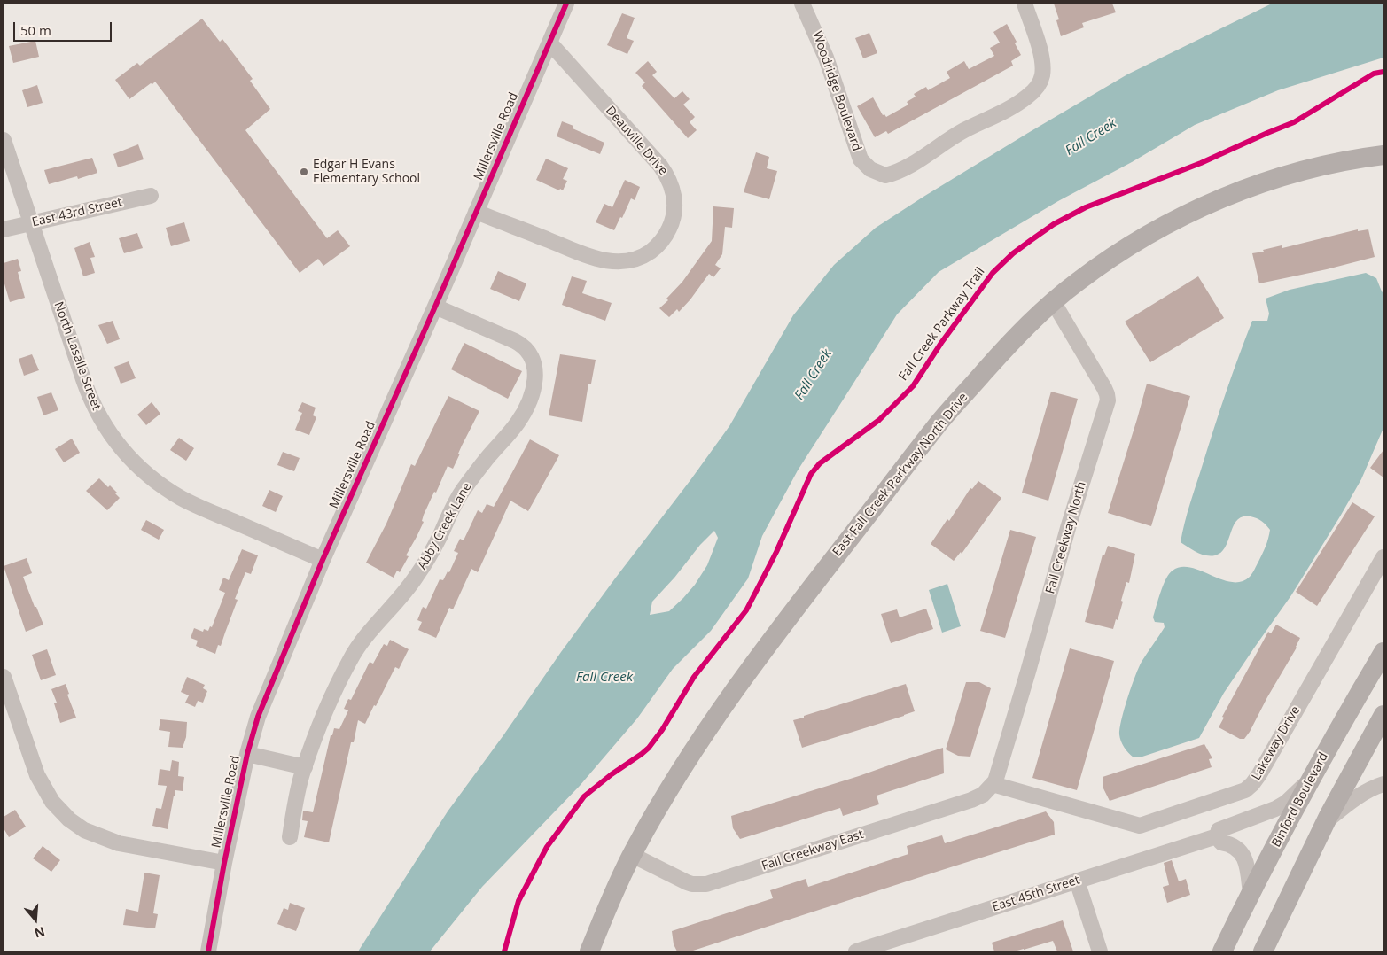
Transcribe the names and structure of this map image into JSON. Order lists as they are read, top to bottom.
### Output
{
  "streets": {
    "main road": ["East Fall Creek Parkway North Drive", "Binford Boulevard"],
    "street": [
      "Woodridge Boulevard",
      "Millersville Road",
      "Deauville Drive",
      "East 43rd Street",
      "North Lasalle Street",
      "Abby Creek Lane",
      "Fall Creekway North",
      "Lakeway Drive",
      "Fall Creekway East",
      "East 45th Street"
    ],
    "cycle path": ["Fall Creek Parkway Trail"]
  },
  "crossings": [
    ["Millersville Road", "Deauville Drive"],
    ["Millersville Road", "North Lasalle Street"],
    ["Millersville Road", "Abby Creek Lane"],
    ["East 43rd Street", "North Lasalle Street"],
    ["East Fall Creek Parkway North Drive", "Fall Creekway North"],
    ["East Fall Creek Parkway North Drive", "Fall Creekway East"],
    ["Fall Creekway North", "Lakeway Drive"],
    ["Fall Creekway North", "Fall Creekway East"],
    ["Lakeway Drive", "Fall Creekway East"],
    ["Binford Boulevard", "East 45th Street"]
  ],
  "water": ["Fall Creek"],
  "places": ["Edgar H Evans Elementary School"],
  "scale_bar": "50 m",
  "north": "bottom"
}
